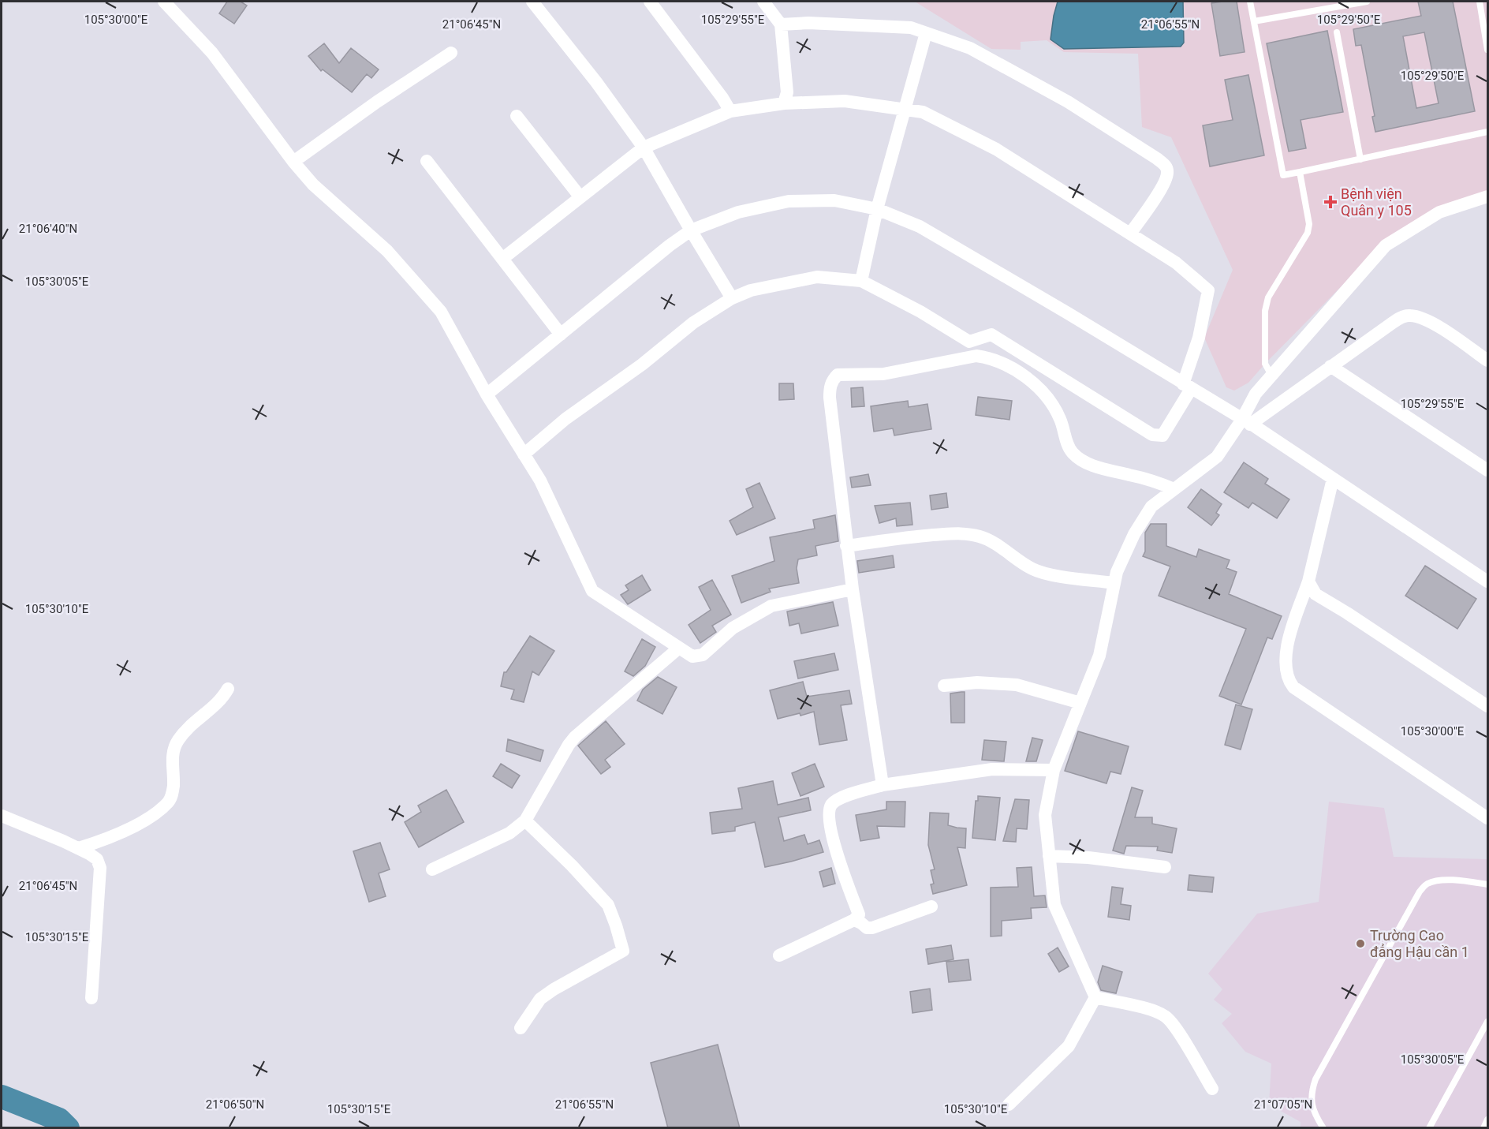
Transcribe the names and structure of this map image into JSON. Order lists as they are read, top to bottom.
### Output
{
  "places": {
    "health": ["Bệnh viện Quân y 105"],
    "other": ["Trường Cao đẳng Hậu cần 1"]
  },
  "coordinates": [
    "105°30'00\"E",
    "105°29'55\"E",
    "105°29'50\"E",
    "21°06'45\"N",
    "21°06'55\"N",
    "21°06'40\"N",
    "105°30'05\"E",
    "105°30'10\"E",
    "105°30'15\"E",
    "21°06'50\"N",
    "21°07'05\"N"
  ]
}
